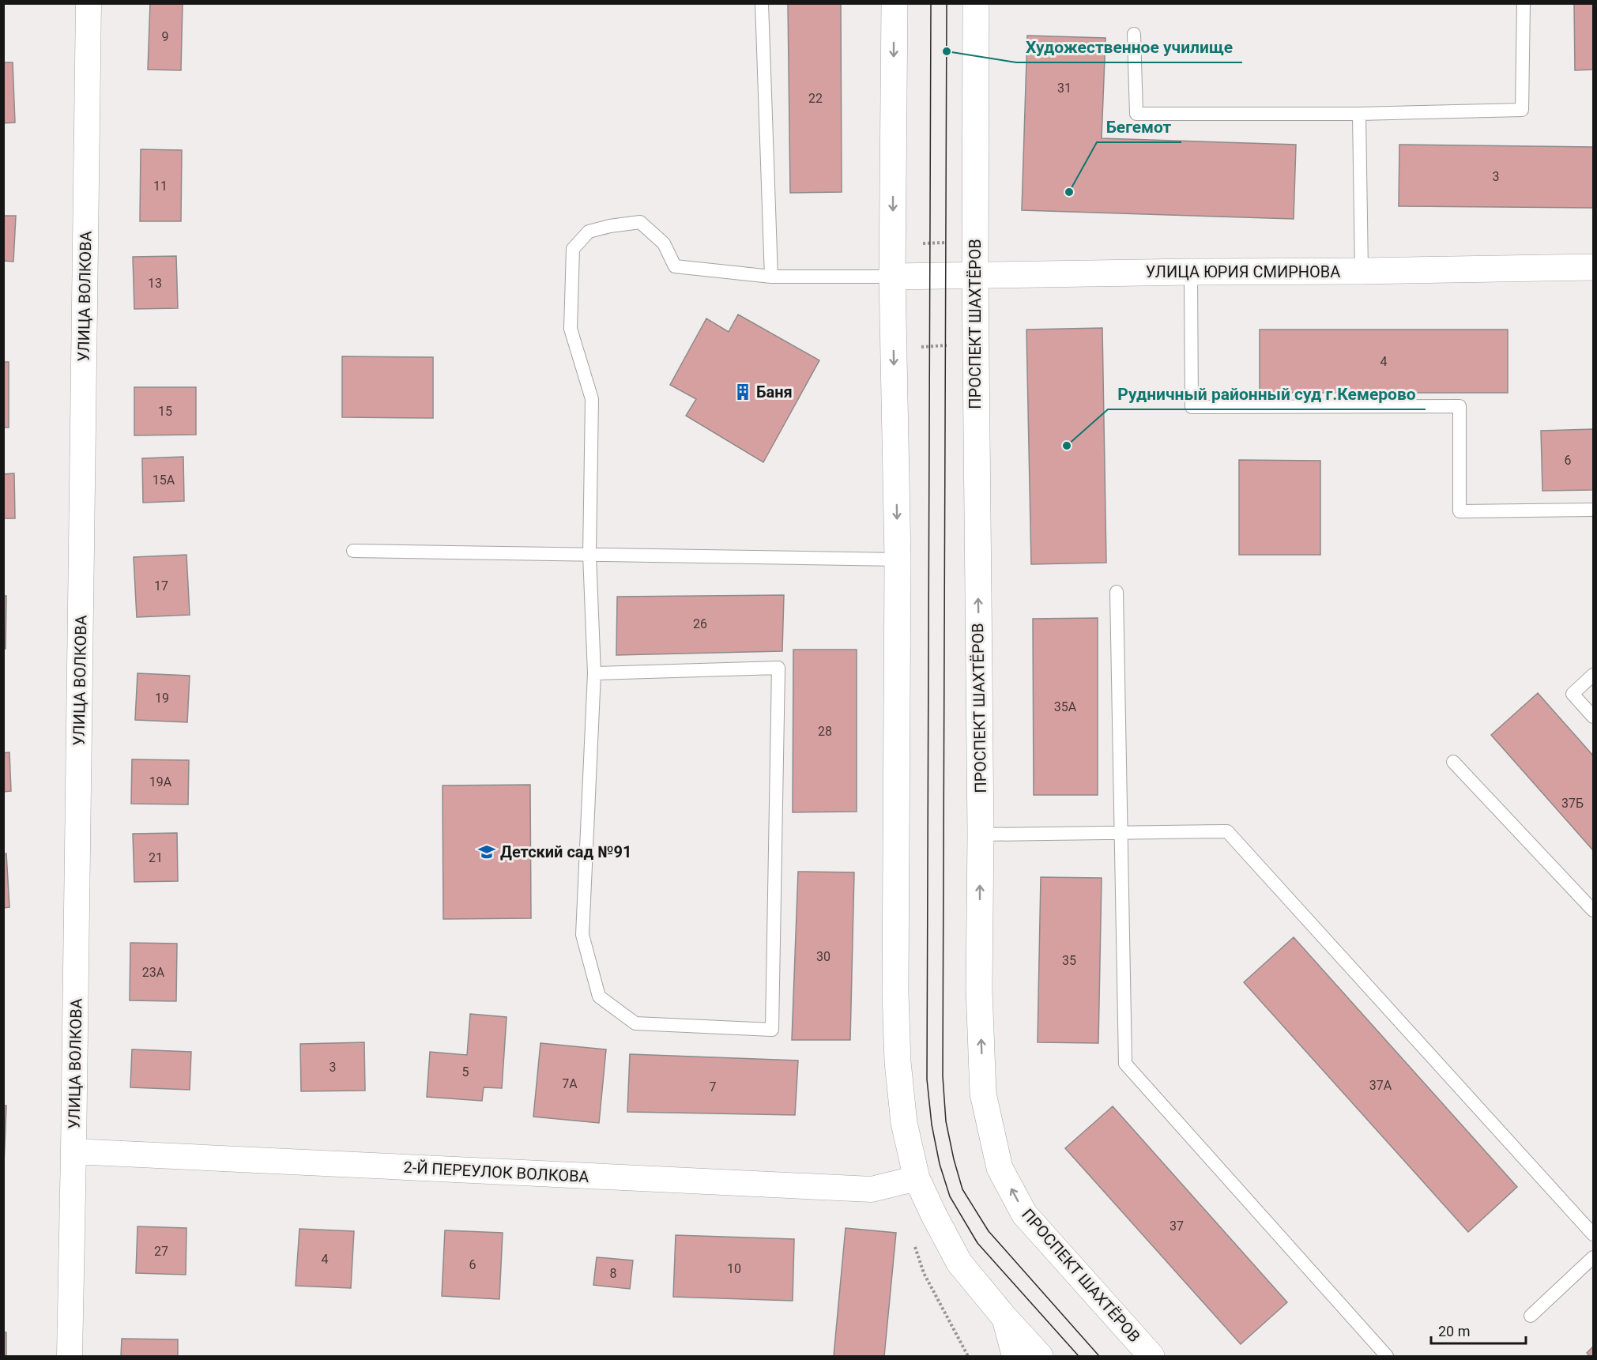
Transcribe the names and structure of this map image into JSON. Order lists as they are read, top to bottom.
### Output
{
  "streets": {
    "main road": ["УЛИЦА ЮРИЯ СМИРНОВА", "ПРОСПЕКТ ШАХТЁРОВ"],
    "street": ["УЛИЦА ВОЛКОВА", "2-Й ПЕРЕУЛОК ВОЛКОВА"]
  },
  "crossings": [
    ["УЛИЦА ЮРИЯ СМИРНОВА", "ПРОСПЕКТ ШАХТЁРОВ"],
    ["УЛИЦА ВОЛКОВА", "2-Й ПЕРЕУЛОК ВОЛКОВА"]
  ],
  "places": {
    "other": ["Художественное училище", "Бегемот", "Рудничный районный суд г.Кемерово"],
    "building": ["Баня"],
    "school or university": ["Детский сад №91"]
  },
  "house_numbers": [
    "9",
    "31",
    "22",
    "3",
    "11",
    "13",
    "4",
    "15",
    "6",
    "15А",
    "17",
    "26",
    "19",
    "35А",
    "28",
    "19А",
    "37Б",
    "21",
    "30",
    "35",
    "23А",
    "3",
    "5",
    "7А",
    "37А",
    "7",
    "37",
    "27",
    "4",
    "6",
    "10",
    "8"
  ],
  "scale_bar": "20 m"
}
